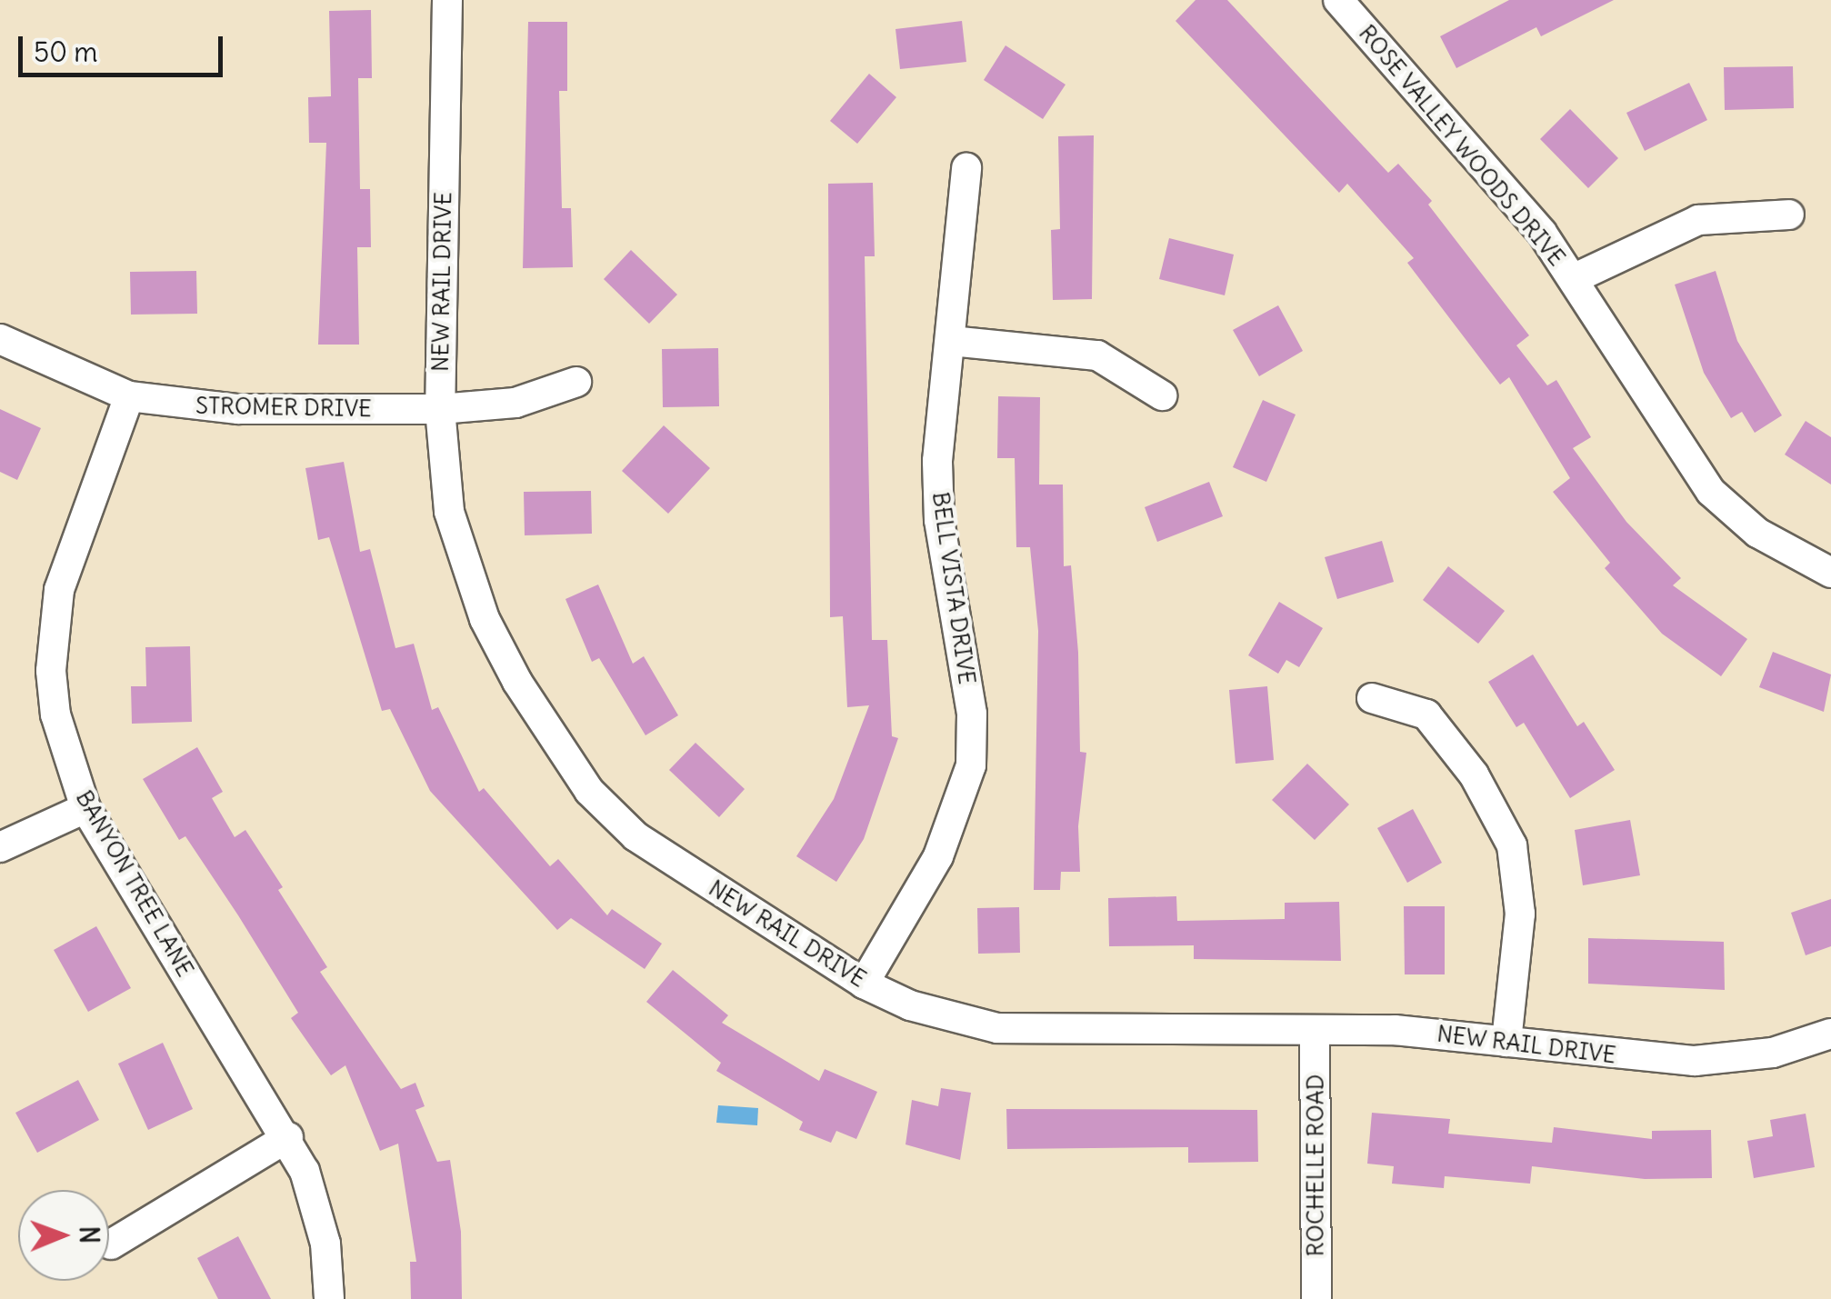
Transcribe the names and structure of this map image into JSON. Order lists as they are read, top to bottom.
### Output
{
  "streets": {
    "street": [
      "ROSE VALLEY WOODS DRIVE",
      "NEW RAIL DRIVE",
      "STROMER DRIVE",
      "BELL VISTA DRIVE",
      "BANYON TREE LANE",
      "ROCHELLE ROAD"
    ]
  },
  "crossings": [
    ["NEW RAIL DRIVE", "STROMER DRIVE"],
    ["NEW RAIL DRIVE", "BELL VISTA DRIVE"],
    ["NEW RAIL DRIVE", "ROCHELLE ROAD"],
    ["STROMER DRIVE", "BANYON TREE LANE"]
  ],
  "scale_bar": "50 m",
  "north": "right"
}
